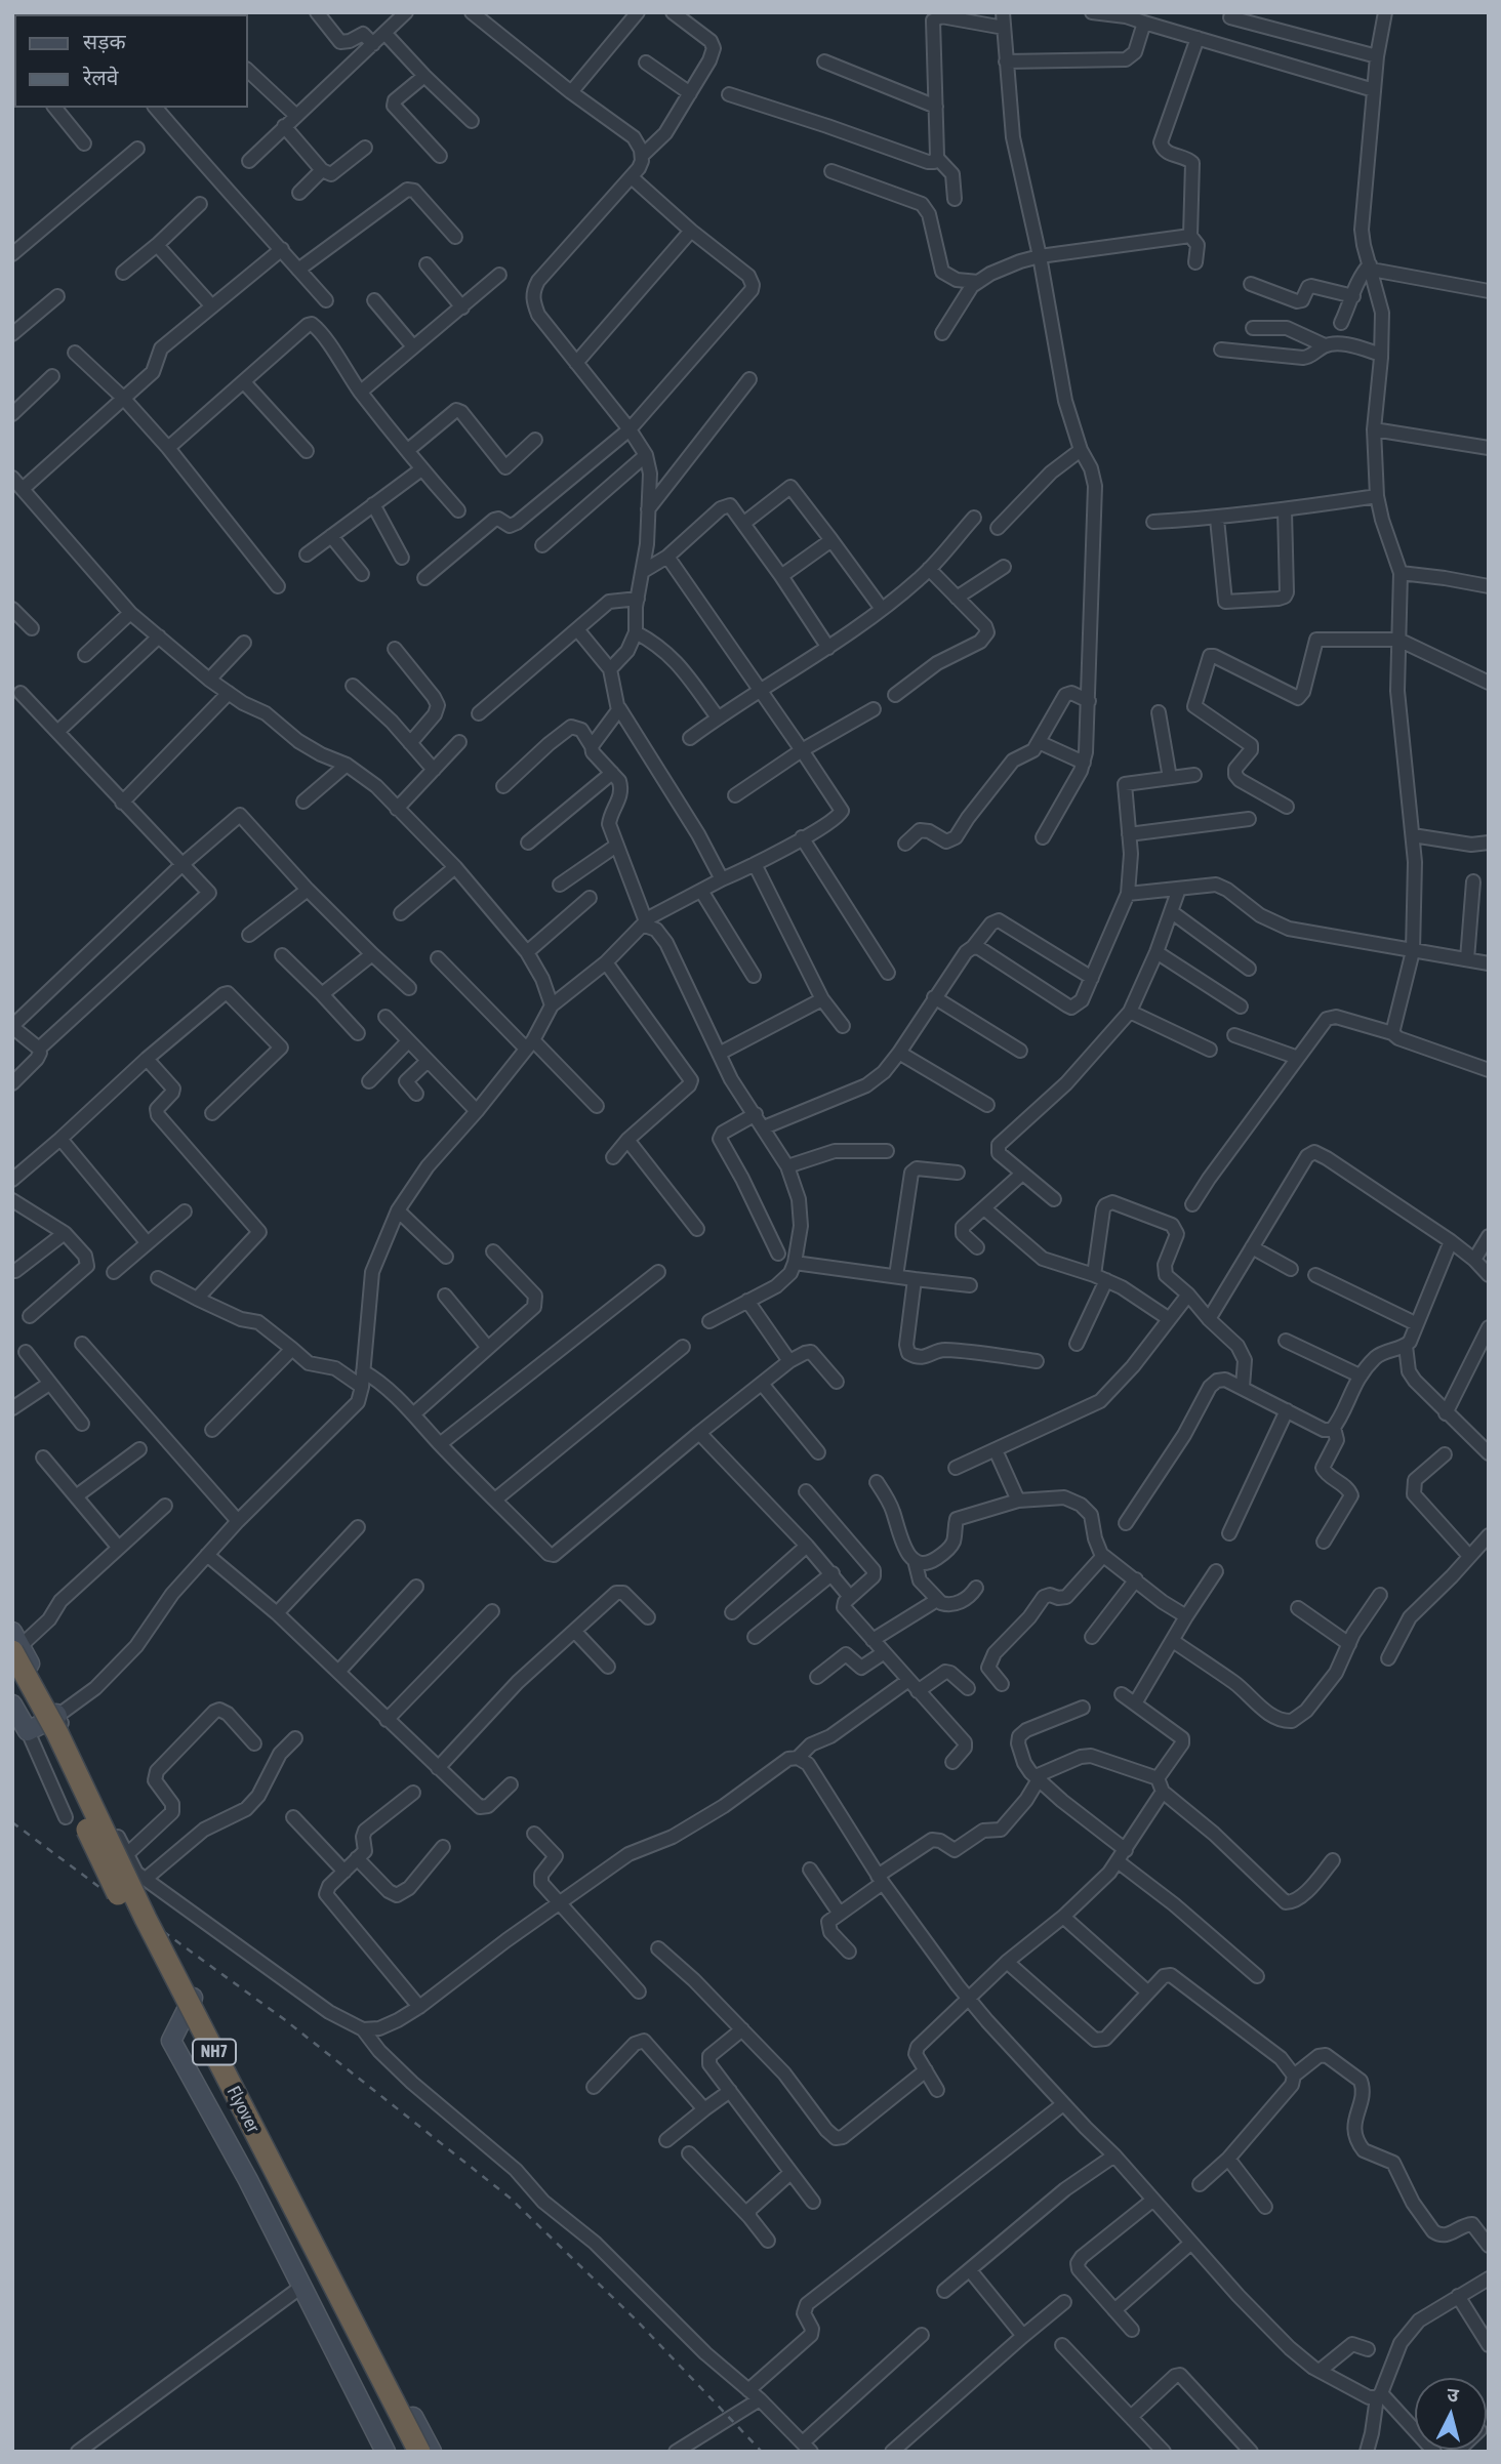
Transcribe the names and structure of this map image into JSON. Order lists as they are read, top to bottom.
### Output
{
  "streets": {
    "highway": ["NH7", "Flyover"]
  },
  "legend": ["सड़क", "रेलवे"],
  "north": "top"
}
